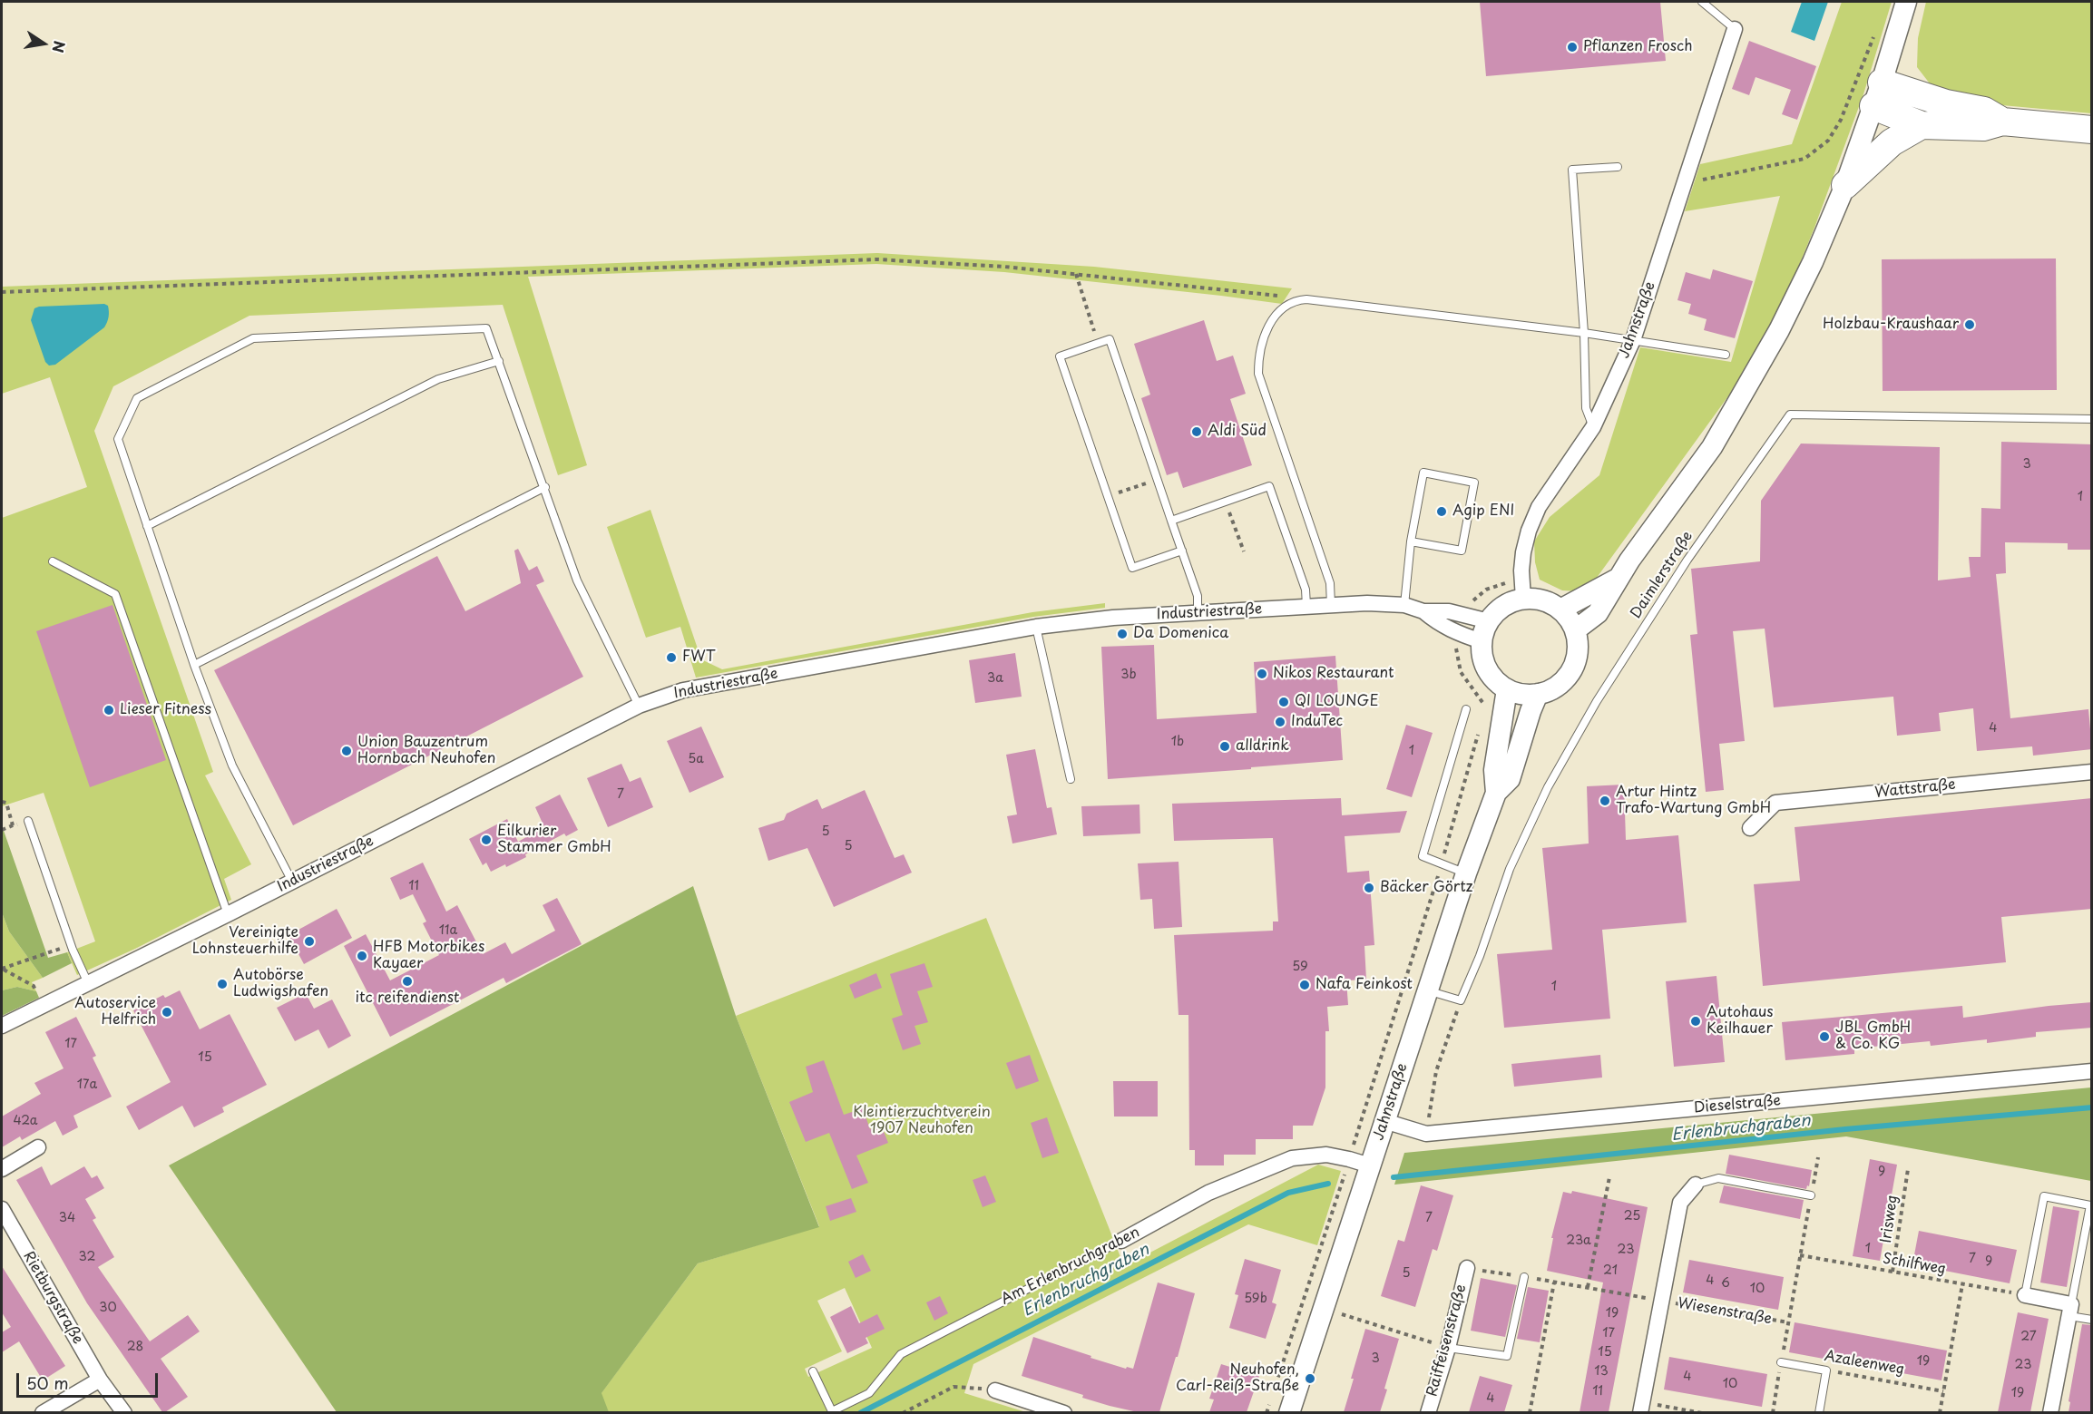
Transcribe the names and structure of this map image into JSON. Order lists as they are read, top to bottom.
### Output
{
  "streets": {
    "street": [
      "Jahnstraße",
      "Industriestraße",
      "Wattstraße",
      "Dieselstraße",
      "Am Erlenbruchgraben",
      "Rietburgstraße",
      "Wiesenstraße",
      "Raiffeisenstraße"
    ],
    "lane": ["Daimlerstraße", "Azaleenweg"],
    "path": ["Irisweg", "Schilfweg"]
  },
  "crossings": [
    ["Jahnstraße", "Industriestraße"],
    ["Jahnstraße", "Dieselstraße"],
    ["Jahnstraße", "Am Erlenbruchgraben"],
    ["Irisweg", "Schilfweg"]
  ],
  "water": ["Erlenbruchgraben"],
  "parks": ["Kleintierzuchtverein 1907 Neuhofen"],
  "places": [
    "Pflanzen Frosch",
    "Holzbau-Kraushaar",
    "Aldi Süd",
    "Agip ENI",
    "Da Domenica",
    "FWT",
    "Nikos Restaurant",
    "QI LOUNGE",
    "Lieser Fitness",
    "InduTec",
    "alldrink",
    "Union Bauzentrum Hornbach Neuhofen",
    "Artur Hintz Trafo-Wartung GmbH",
    "Eilkurier Stammer GmbH",
    "Bäcker Görtz",
    "Vereinigte Lohnsteuerhilfe",
    "HFB Motorbikes Kayaer",
    "itc reifendienst",
    "Autobörse Ludwigshafen",
    "Nafa Feinkost",
    "Autoservice Helfrich",
    "Autohaus Keilhauer",
    "JBL GmbH & Co. KG",
    "Neuhofen, Carl-Reiß-Straße"
  ],
  "house_numbers": [
    "3",
    "1",
    "3b",
    "3a",
    "4",
    "1b",
    "1",
    "5a",
    "7",
    "5",
    "5",
    "11",
    "11a",
    "59",
    "1",
    "17",
    "15",
    "17a",
    "42a",
    "9",
    "25",
    "34",
    "7",
    "23a",
    "1",
    "23",
    "32",
    "7",
    "9",
    "21",
    "5",
    "4",
    "6",
    "10",
    "59b",
    "30",
    "19",
    "17",
    "27",
    "28",
    "15",
    "3",
    "19",
    "23",
    "13",
    "4",
    "10",
    "11",
    "19",
    "4"
  ],
  "scale_bar": "50 m",
  "north": "right"
}
